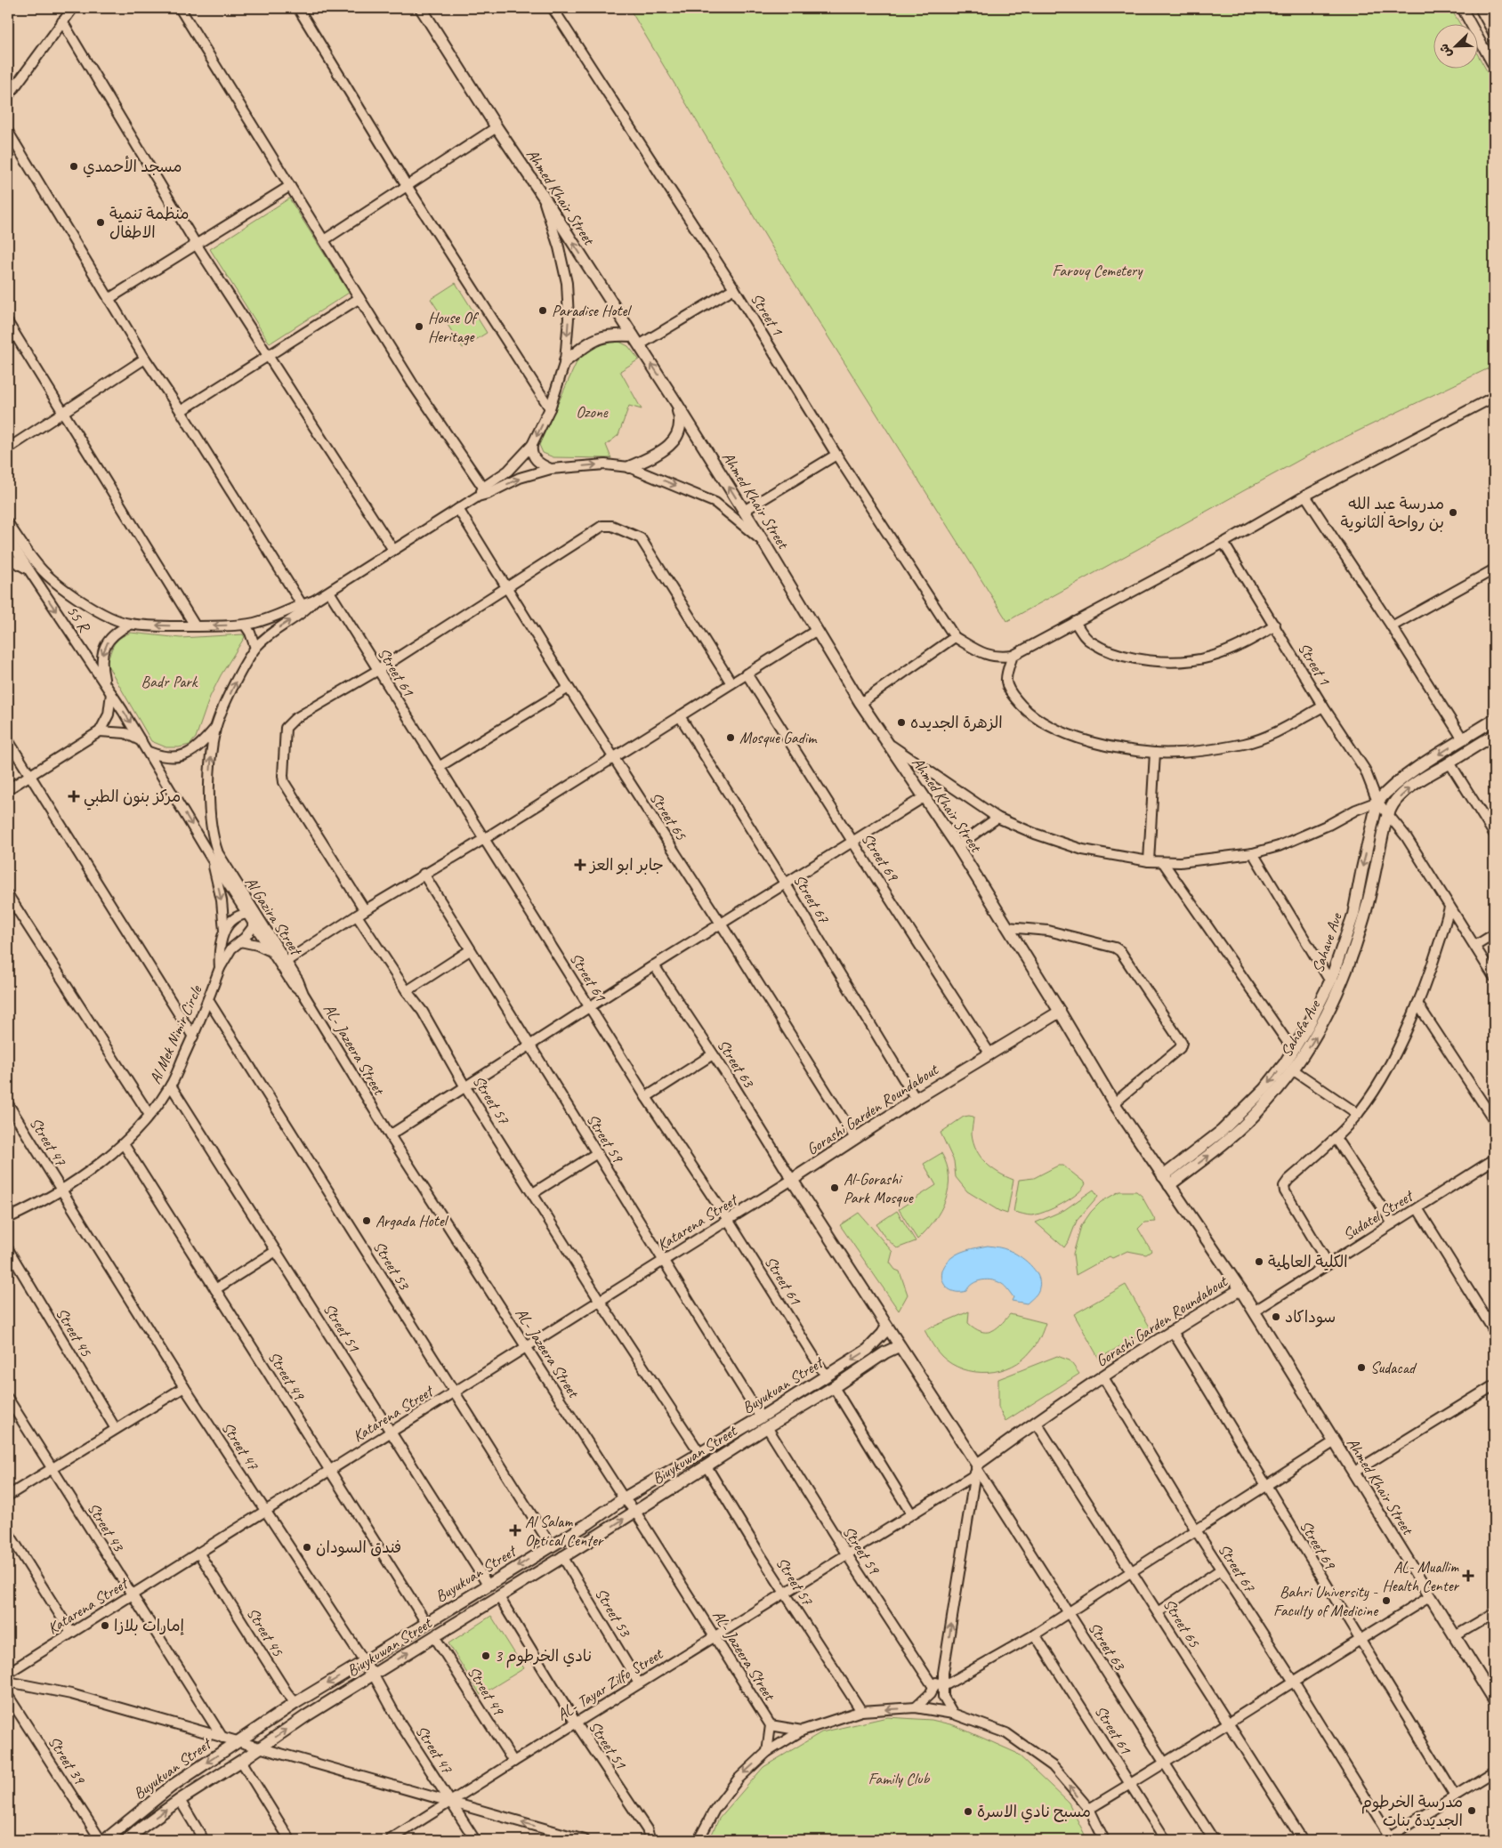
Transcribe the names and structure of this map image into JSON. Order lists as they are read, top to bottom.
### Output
{
  "streets": {
    "main road": [
      "Ahmed Khair Street",
      "Sahave Ave",
      "Sahafa Ave",
      "Gorashi Garden Roundabout",
      "Buyukuan Street",
      "Biuykuwan Street"
    ],
    "street": [
      "Street 1",
      "55 R",
      "Street 61",
      "Street 65",
      "Street 69",
      "Street 67",
      "Al Gazira Street",
      "Al Mek Nimir Circle",
      "AL- Jazeera Street",
      "Street 63",
      "Street 57",
      "Street 59",
      "Street 47",
      "Sudatel Street",
      "Katarena Street",
      "Street 53",
      "Street 51",
      "Street 45",
      "Street 49",
      "Street 43",
      "AL- Tayar Zilfo Street",
      "Street 39"
    ]
  },
  "crossings": [
    ["Ahmed Khair Street", "Gorashi Garden Roundabout"],
    ["Ahmed Khair Street", "Sudatel Street"],
    ["Street 1", "Sahave Ave"],
    ["Street 1", "Sahafa Ave"],
    ["Street 61", "Street 57"],
    ["Street 61", "Katarena Street"],
    ["Street 61", "Buyukuan Street"],
    ["Street 65", "Gorashi Garden Roundabout"],
    ["Street 69", "Gorashi Garden Roundabout"],
    ["Street 67", "Gorashi Garden Roundabout"],
    ["Al Gazira Street", "AL- Jazeera Street"],
    ["Sahave Ave", "Sahafa Ave"],
    ["Sahave Ave", "Gorashi Garden Roundabout"],
    ["Sahafa Ave", "Gorashi Garden Roundabout"],
    ["Al Mek Nimir Circle", "Street 47"],
    ["Al Mek Nimir Circle", "Street 53"],
    ["Al Mek Nimir Circle", "Street 51"],
    ["Al Mek Nimir Circle", "Street 49"],
    ["AL- Jazeera Street", "Katarena Street"],
    ["AL- Jazeera Street", "Buyukuan Street"],
    ["AL- Jazeera Street", "Biuykuwan Street"],
    ["AL- Jazeera Street", "AL- Tayar Zilfo Street"],
    ["Street 63", "Gorashi Garden Roundabout"],
    ["Street 63", "Katarena Street"],
    ["Street 63", "AL- Tayar Zilfo Street"],
    ["Street 57", "Katarena Street"],
    ["Street 57", "Buyukuan Street"],
    ["Street 57", "Biuykuwan Street"],
    ["Street 57", "AL- Tayar Zilfo Street"],
    ["Gorashi Garden Roundabout", "Katarena Street"],
    ["Gorashi Garden Roundabout", "AL- Tayar Zilfo Street"],
    ["Street 59", "Katarena Street"],
    ["Street 59", "Buyukuan Street"],
    ["Street 59", "Biuykuwan Street"],
    ["Street 59", "AL- Tayar Zilfo Street"],
    ["Street 47", "Katarena Street"],
    ["Street 47", "Buyukuan Street"],
    ["Street 47", "Biuykuwan Street"],
    ["Street 47", "AL- Tayar Zilfo Street"],
    ["Katarena Street", "Street 53"],
    ["Katarena Street", "Street 51"],
    ["Katarena Street", "Street 45"],
    ["Katarena Street", "Street 49"],
    ["Katarena Street", "Street 43"],
    ["Street 53", "Buyukuan Street"],
    ["Street 53", "Biuykuwan Street"],
    ["Street 53", "AL- Tayar Zilfo Street"],
    ["Street 51", "Buyukuan Street"],
    ["Street 51", "Biuykuwan Street"],
    ["Street 51", "AL- Tayar Zilfo Street"],
    ["Street 45", "Buyukuan Street"],
    ["Street 49", "Buyukuan Street"],
    ["Street 49", "Biuykuwan Street"],
    ["Street 49", "AL- Tayar Zilfo Street"]
  ],
  "one_way": [
    "Sahave Ave",
    "Sahafa Ave",
    "Buyukuan Street",
    "Biuykuwan Street"
  ],
  "parks": [
    "Farouq Cemetery",
    "Ozone",
    "Badr Park",
    "Family Club"
  ],
  "places": {
    "other": [
      "مسجد الأحمدي",
      "منظمة تنمية الاطفال",
      "Paradise Hotel",
      "House Of Heritage",
      "مدرسة عبد الله بن رواحة الثانوية",
      "الزهرة الجديده",
      "Mosque Gadim",
      "Al-Gorashi Park Mosque",
      "Argada Hotel",
      "الكلية العالمية",
      "سوداكاد",
      "Sudacad",
      "فندق السودان",
      "Bahri University - Faculty of Medicine",
      "إمارات بلازا",
      "نادي الخرطوم 3",
      "مدرسة الخرطوم الجديدة بنات",
      "مسبح نادي الاسرة"
    ],
    "health": [
      "مركز بنون الطبي",
      "جابر ابو العز",
      "Al Salam Optical Center",
      "AL- Muallim Health Center"
    ]
  },
  "north": "bottom left"
}
